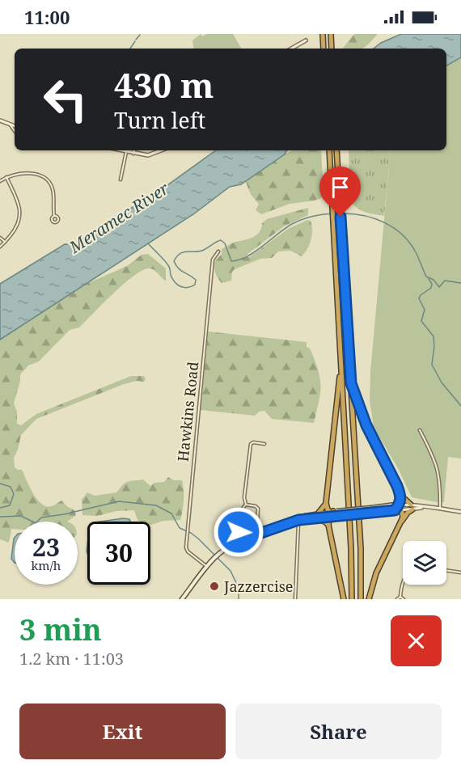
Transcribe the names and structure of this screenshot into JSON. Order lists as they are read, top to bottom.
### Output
{
  "streets": {
    "street": ["Hawkins Road"]
  },
  "water": ["Meramec River"],
  "places": ["Jazzercise"],
  "page": {
    "status": "11:00",
    "turn": ["430 m", "Turn left"],
    "speed": "23 km/h",
    "limit": "30",
    "heading": ["3 min", "1.2 km · 11:03"],
    "buttons": ["Exit", "Share"]
  }
}
